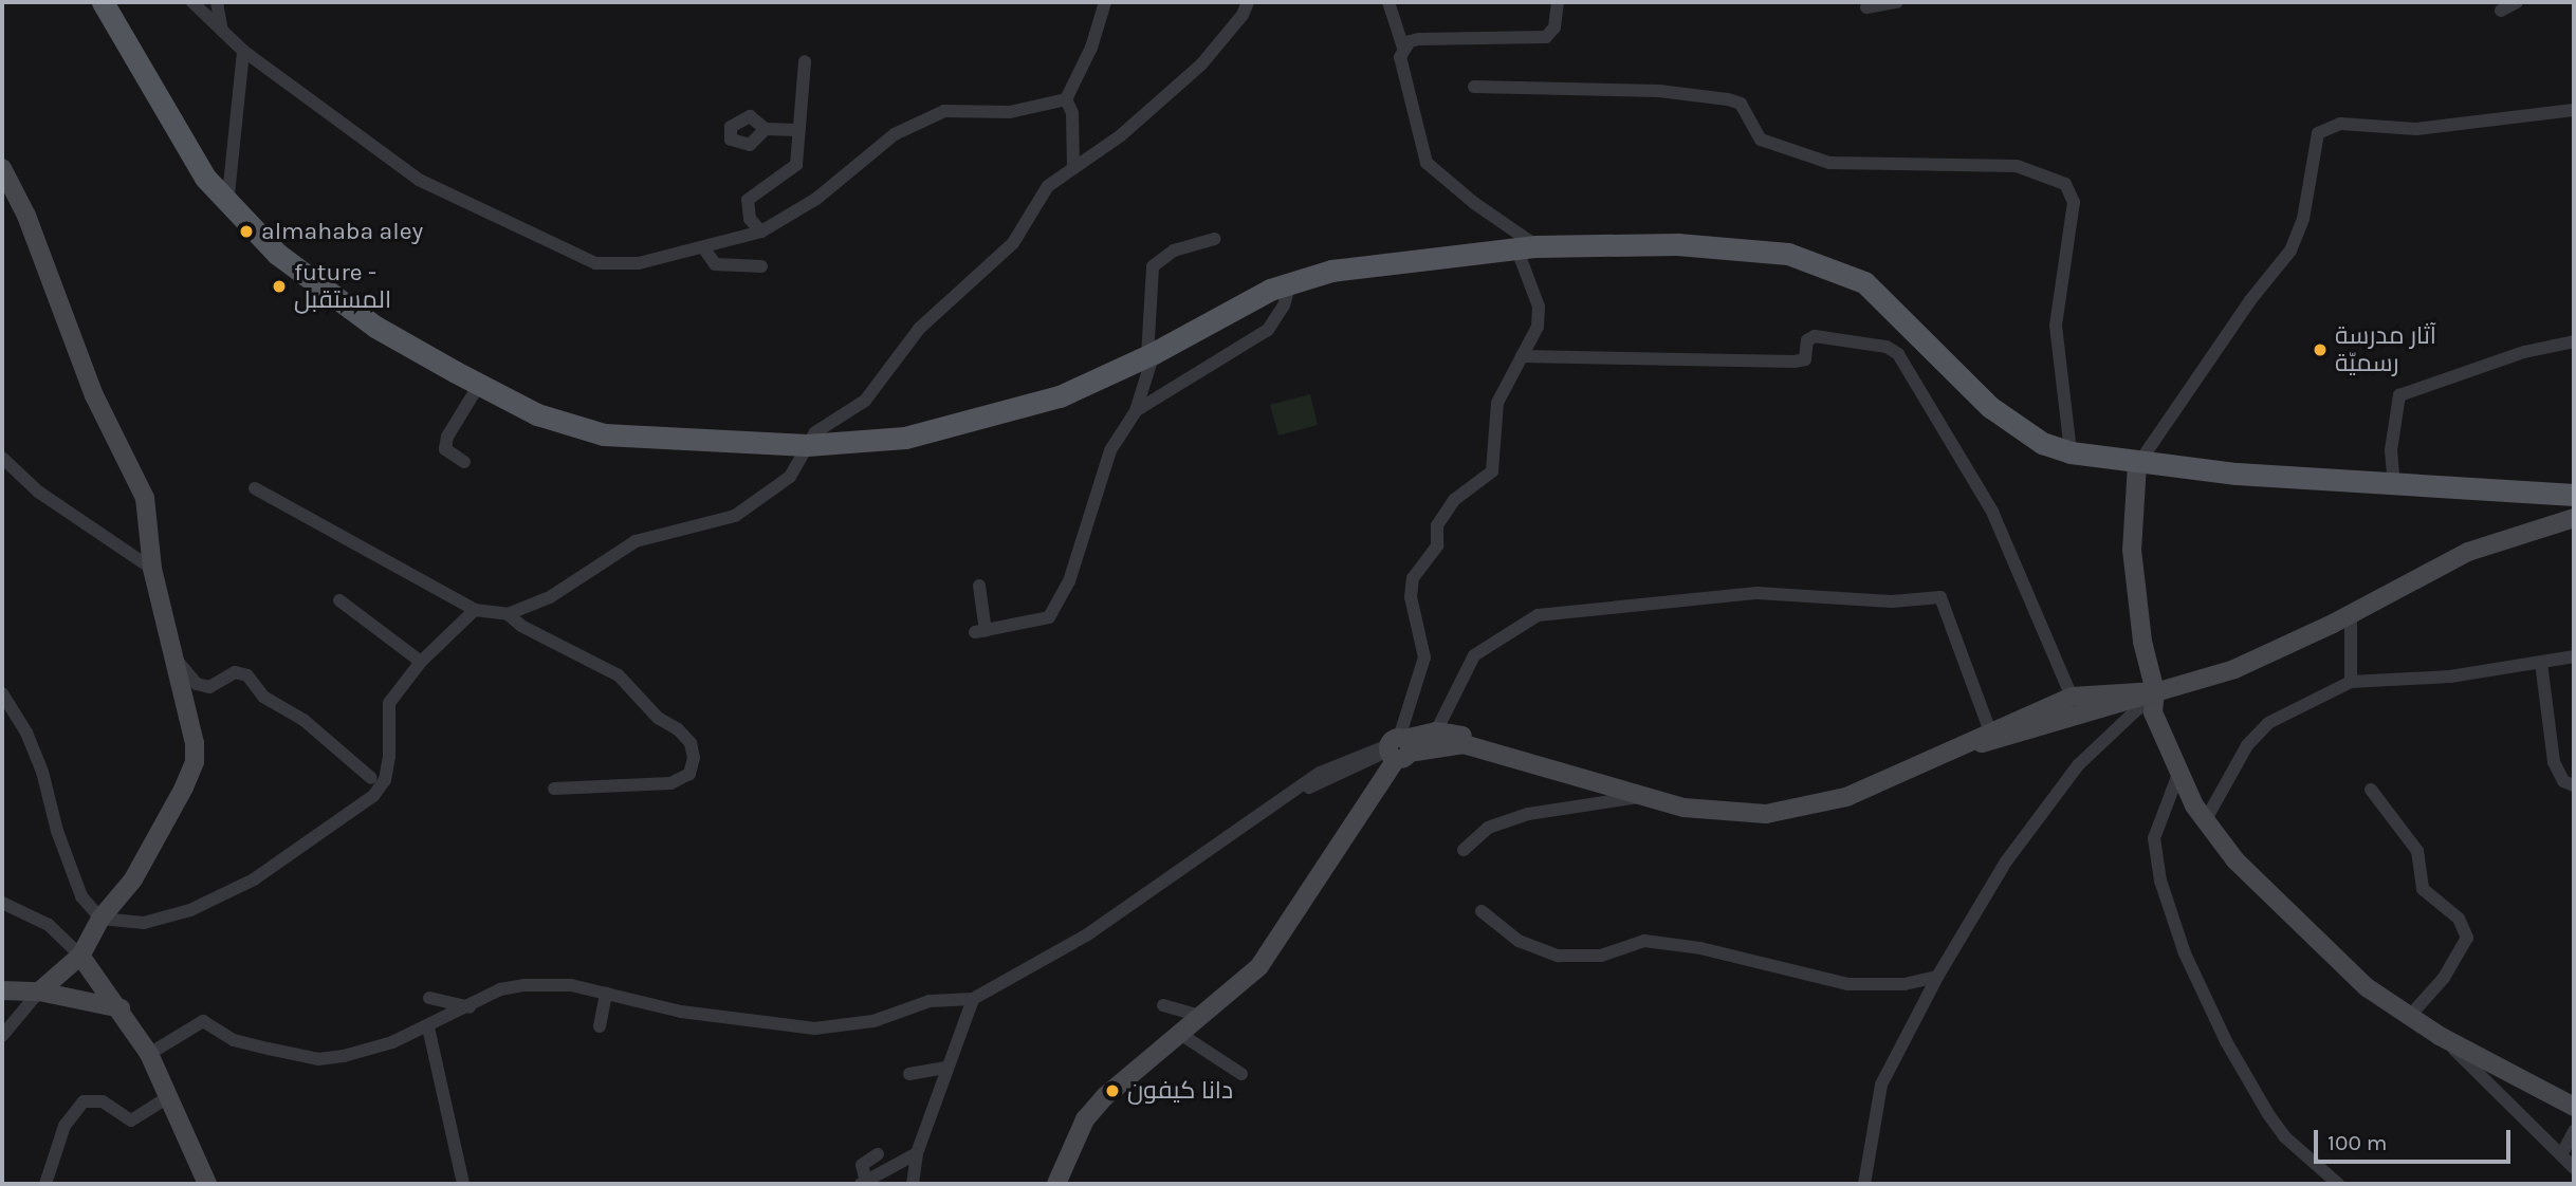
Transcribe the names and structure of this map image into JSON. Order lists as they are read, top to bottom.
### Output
{
  "places": [
    "almahaba aley",
    "future - المستقبل",
    "آثار مدرسة رسميّة",
    "دانا كيفون"
  ],
  "scale_bar": "100 m"
}
